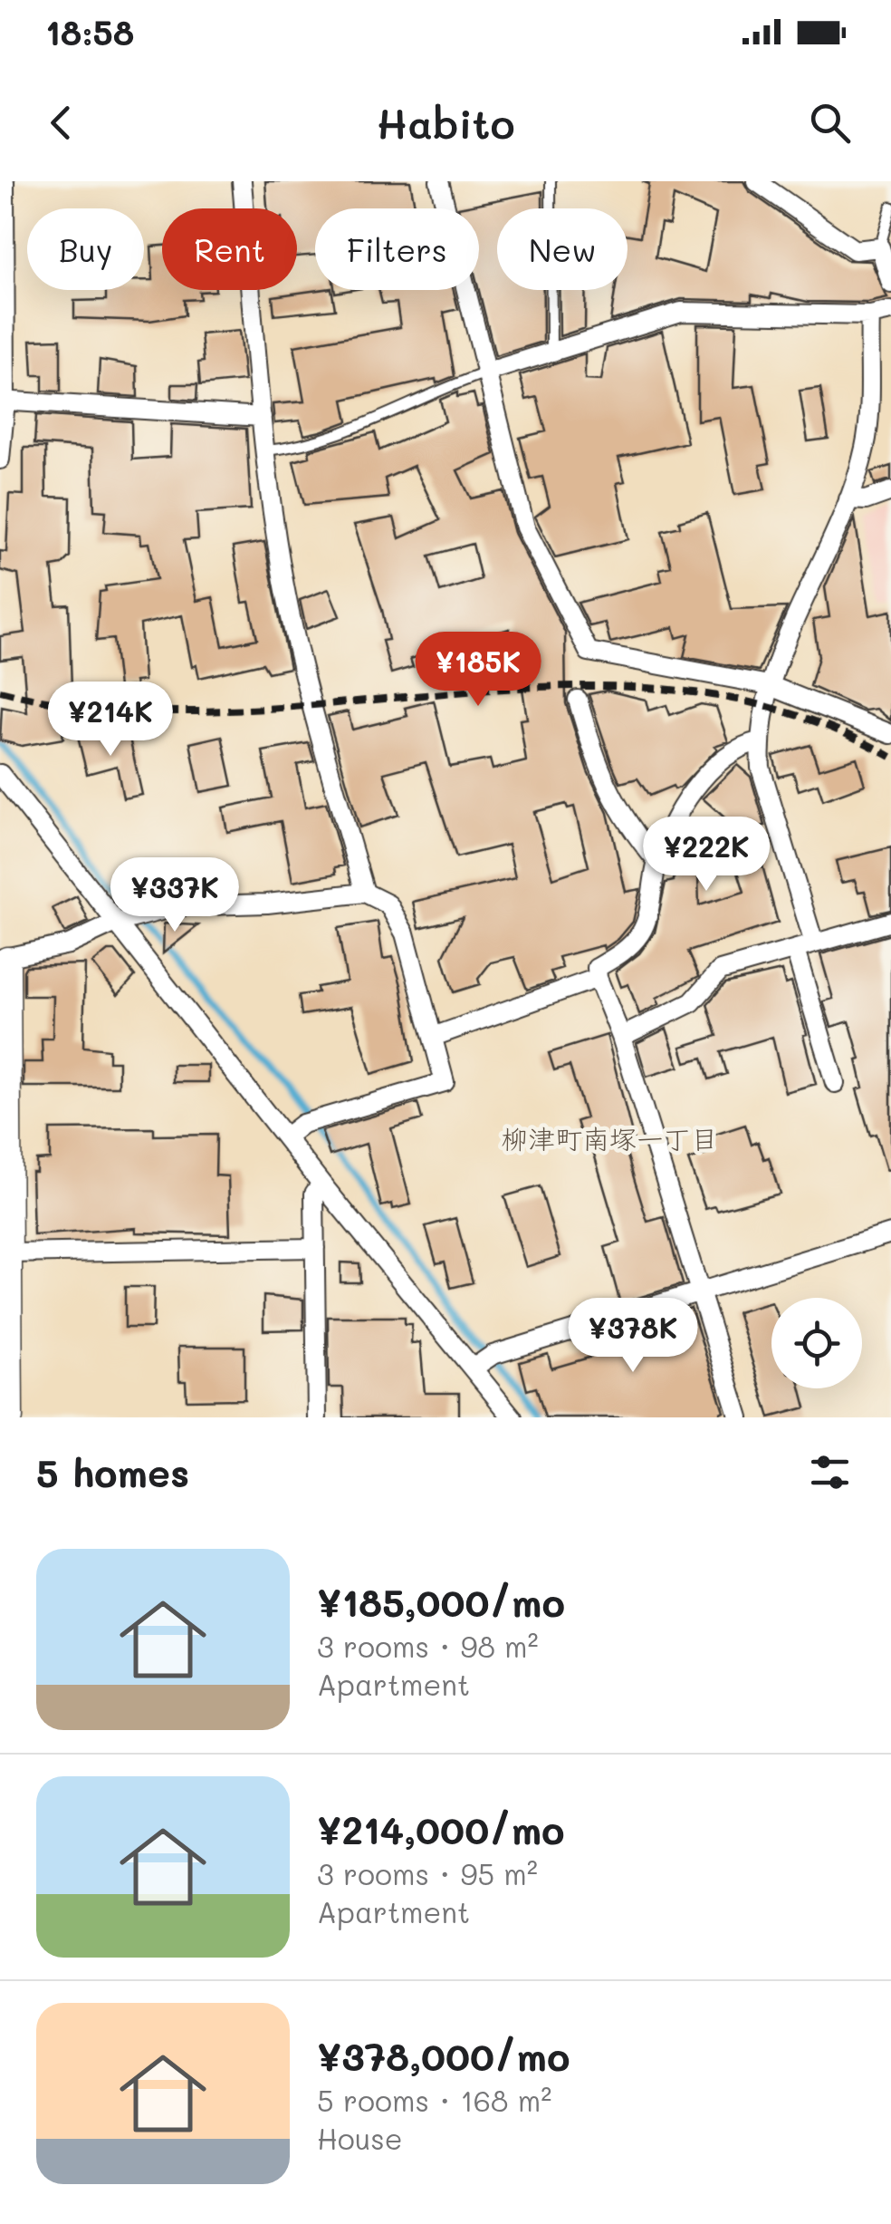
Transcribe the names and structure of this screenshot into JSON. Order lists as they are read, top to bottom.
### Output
{
  "districts": ["柳津町南塚一丁目"],
  "page": {
    "status": "18:58",
    "header": "Habito",
    "chip": [
      "Buy",
      "Rent",
      "Filters",
      "New"
    ],
    "price": [
      "¥185K",
      "¥214K",
      "¥222K",
      "¥337K",
      "¥378K"
    ],
    "heading": "5 homes",
    "list": [
      {
        "name": "¥185,000/mo",
        "note": "3 rooms · 98 m² · Apartment"
      },
      {
        "name": "¥214,000/mo",
        "note": "3 rooms · 95 m² · Apartment"
      },
      {
        "name": "¥378,000/mo",
        "note": "5 rooms · 168 m² · House"
      }
    ]
  }
}
